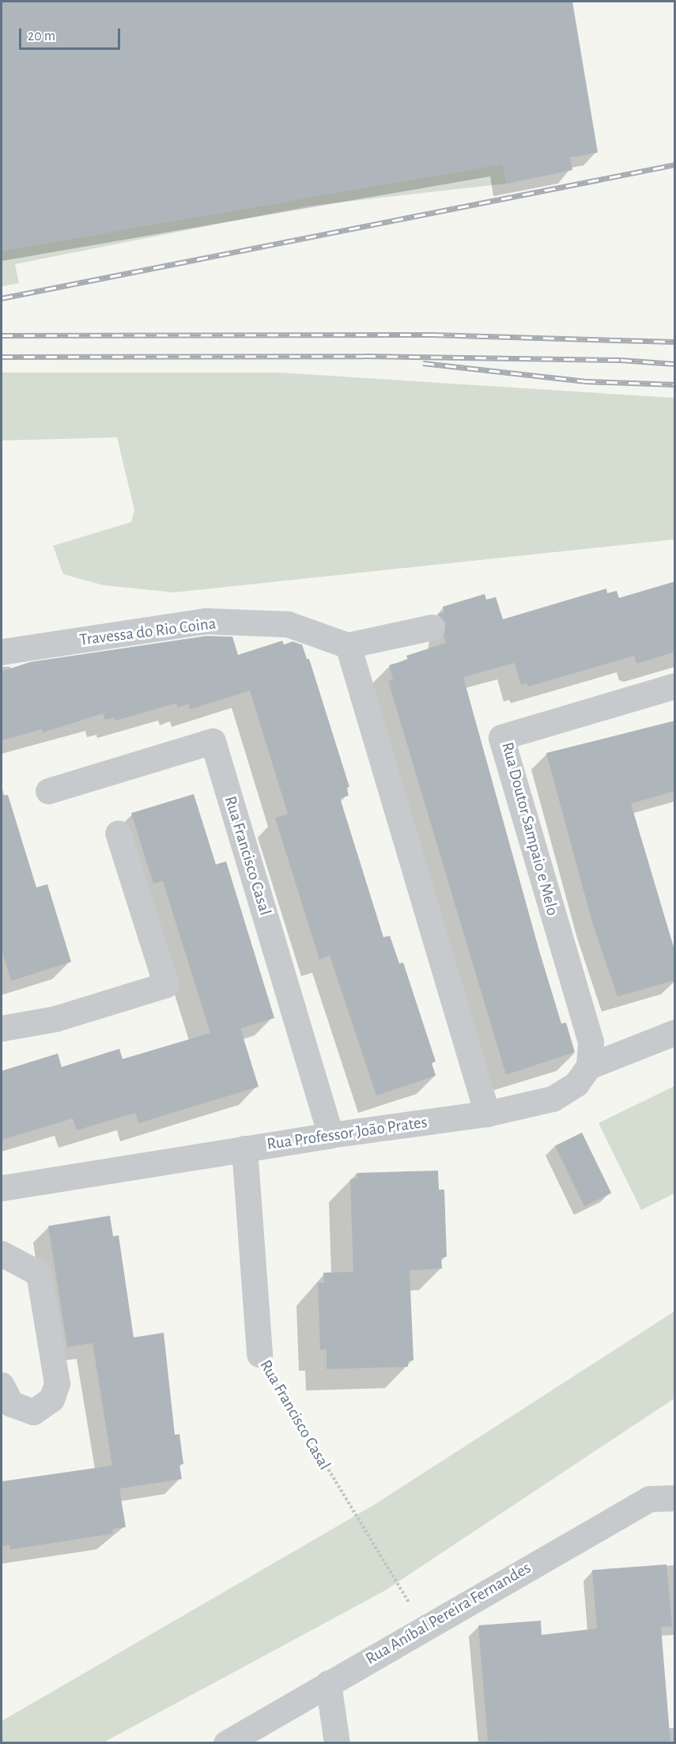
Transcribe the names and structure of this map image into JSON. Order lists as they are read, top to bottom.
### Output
{
  "streets": {
    "street": [
      "Travessa do Rio Coina",
      "Rua Doutor Sampaio e Melo",
      "Rua Francisco Casal",
      "Rua Professor João Prates",
      "Rua Aníbal Pereira Fernandes"
    ]
  },
  "crossings": [
    ["Rua Doutor Sampaio e Melo", "Rua Professor João Prates"],
    ["Rua Francisco Casal", "Rua Professor João Prates"],
    ["Rua Francisco Casal", "Rua Aníbal Pereira Fernandes"]
  ],
  "scale_bar": "20 m"
}
